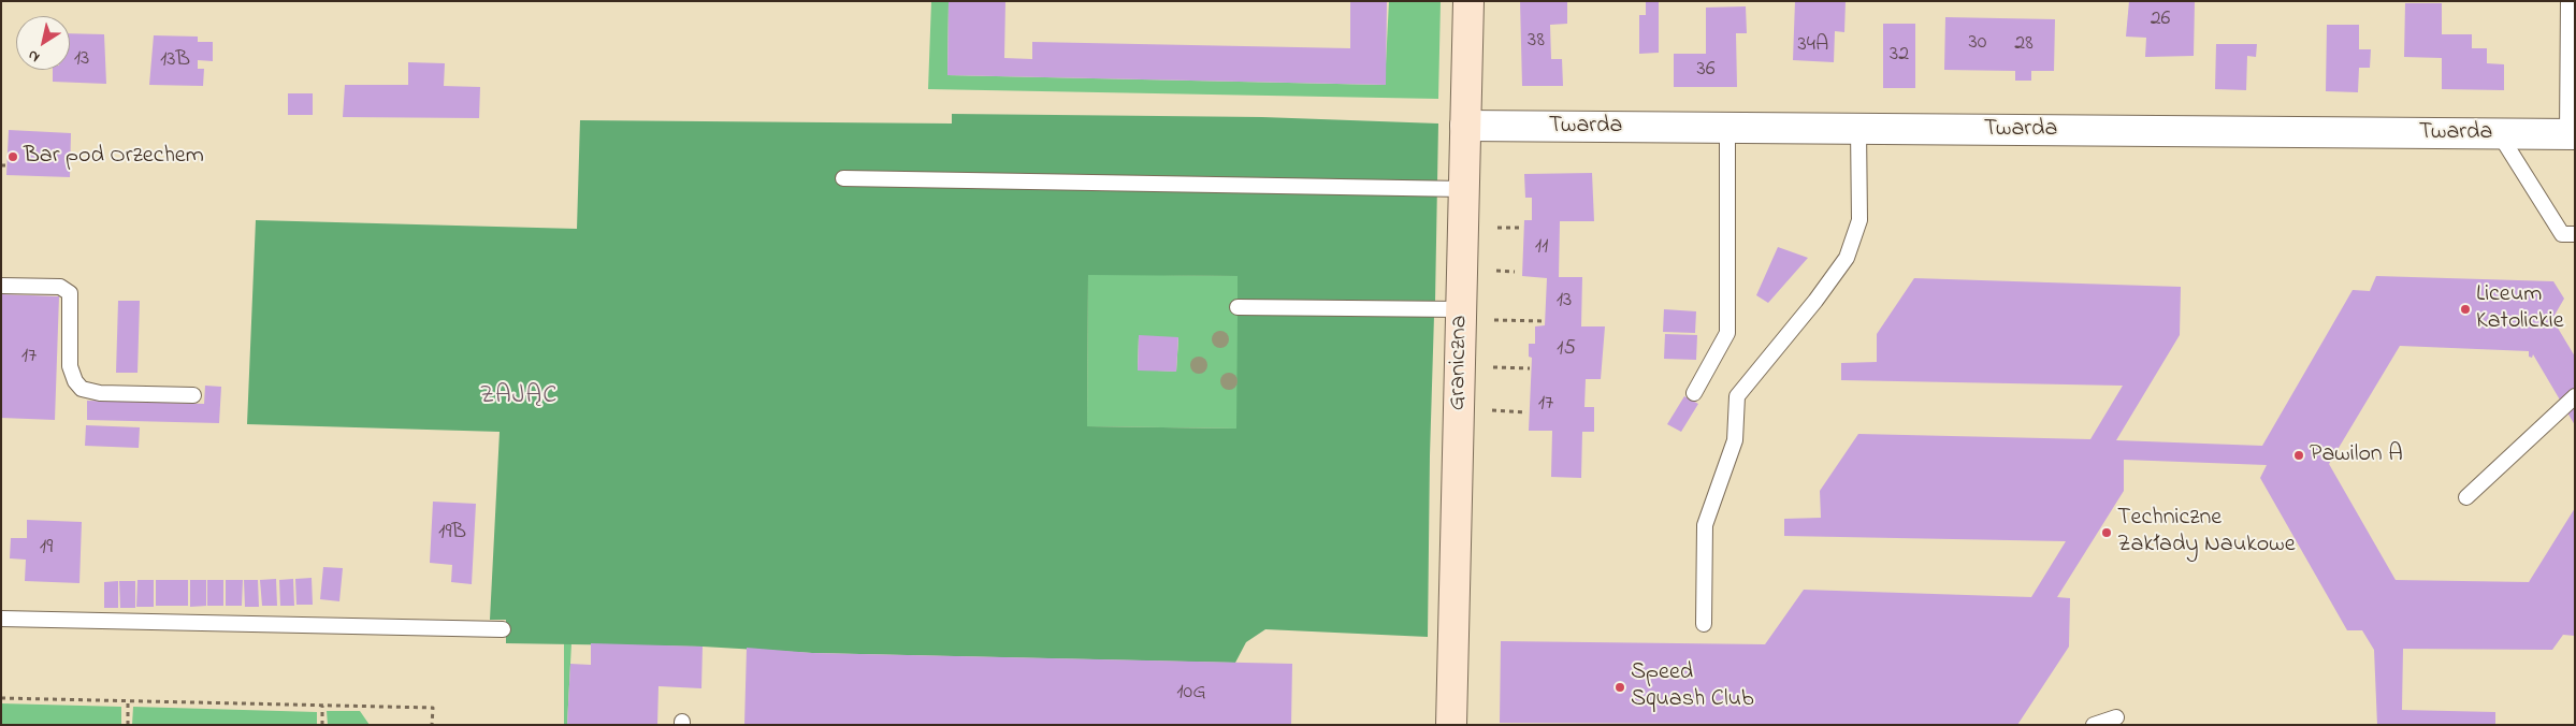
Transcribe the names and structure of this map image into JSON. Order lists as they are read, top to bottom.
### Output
{
  "streets": {
    "street": ["Twarda", "Graniczna"]
  },
  "crossings": [
    ["Twarda", "Graniczna"]
  ],
  "districts": ["ZAJĄC"],
  "places": [
    "Bar pod Orzechem",
    "Liceum Katolickie",
    "Pawilon A",
    "Techniczne Zakłady Naukowe",
    "Speed Squash Club"
  ],
  "house_numbers": [
    "26",
    "38",
    "30",
    "28",
    "34A",
    "32",
    "13",
    "13B",
    "36",
    "11",
    "13",
    "15",
    "17",
    "17",
    "19B",
    "19",
    "10G"
  ],
  "north": "bottom left"
}
